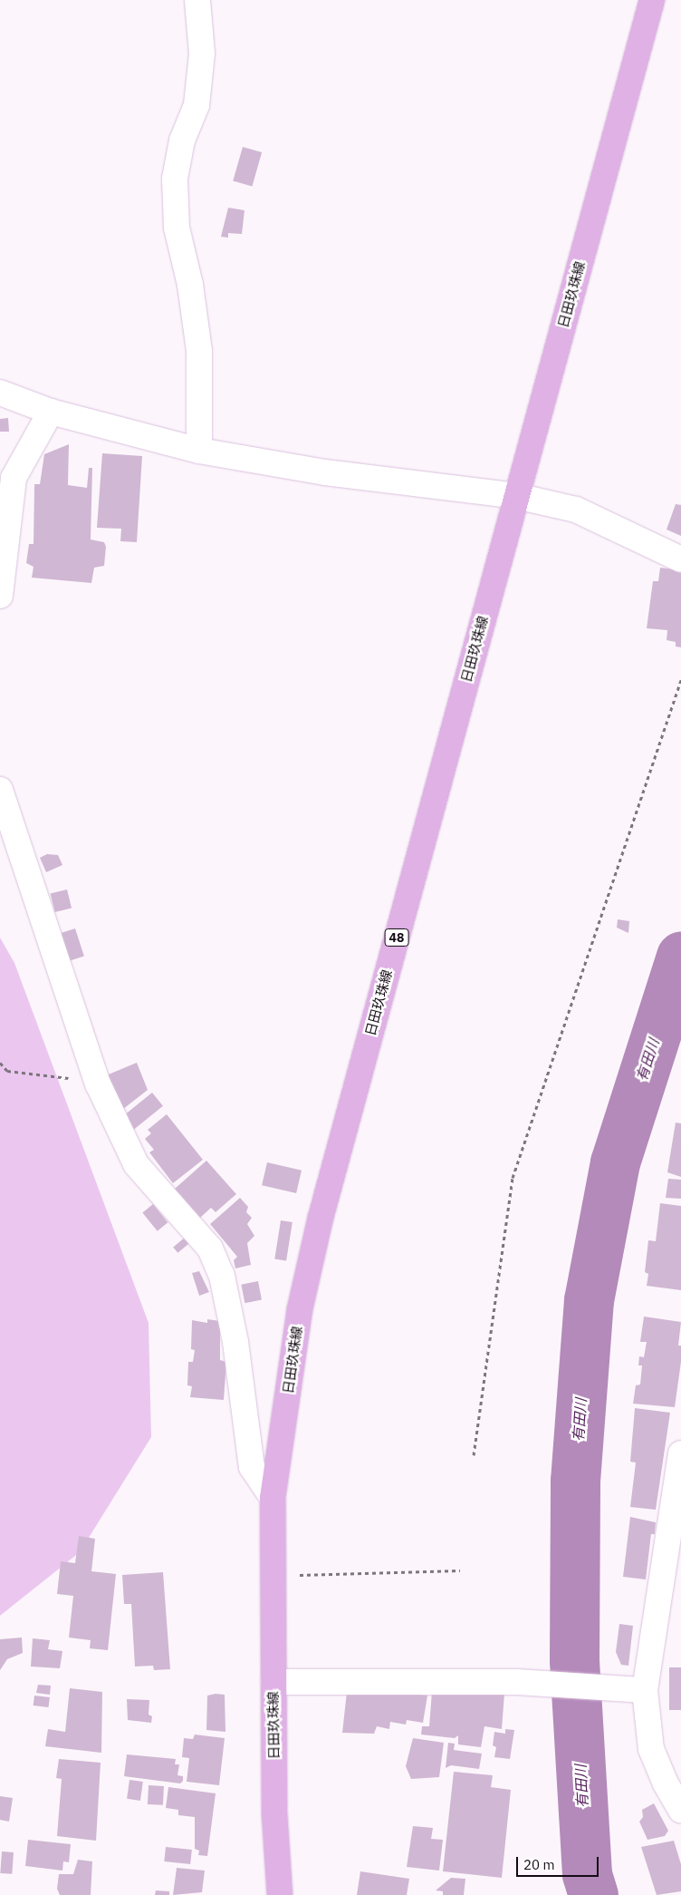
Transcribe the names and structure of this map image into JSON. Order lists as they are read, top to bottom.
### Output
{
  "streets": {
    "main road": ["日田玖珠線", "48"]
  },
  "water": ["有田川"],
  "scale_bar": "20 m"
}
